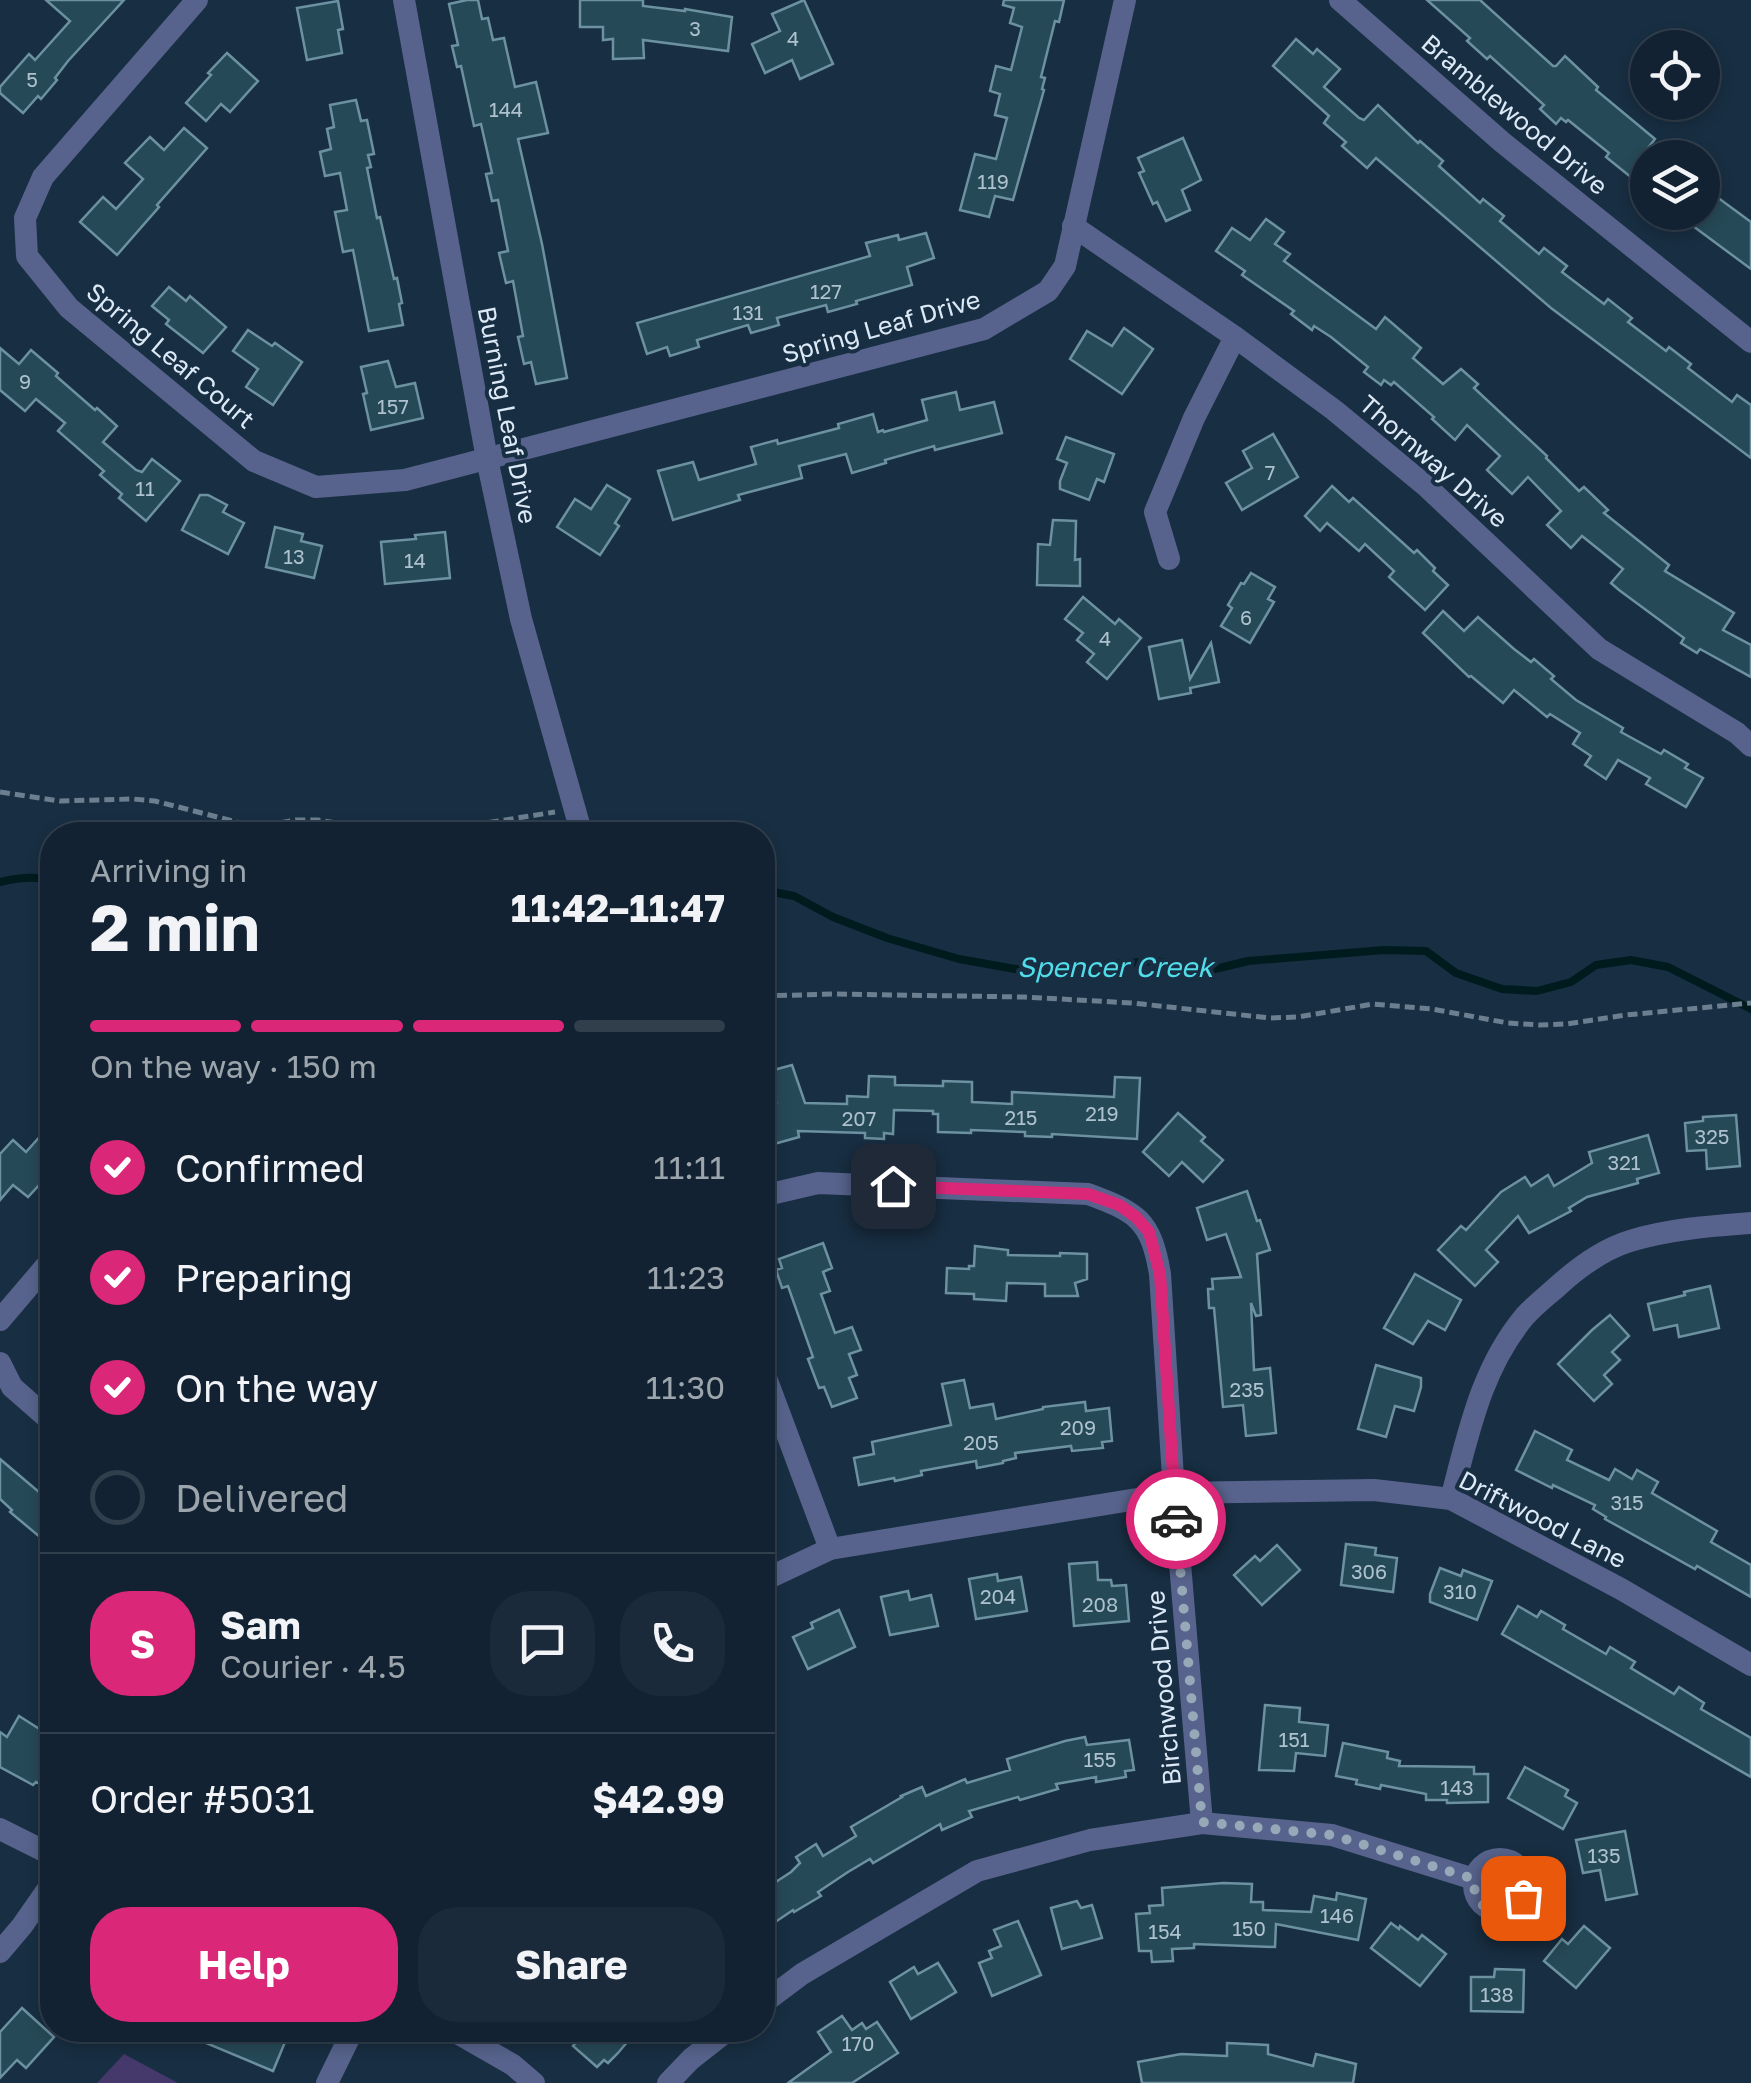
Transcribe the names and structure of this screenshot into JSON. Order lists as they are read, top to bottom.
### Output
{
  "streets": {
    "street": [
      "Bramblewood Drive",
      "Spring Leaf Drive",
      "Spring Leaf Court",
      "Burning Leaf Drive",
      "Thornway Drive",
      "Driftwood Lane",
      "Birchwood Drive"
    ]
  },
  "crossings": [
    ["Spring Leaf Drive", "Spring Leaf Court"],
    ["Spring Leaf Drive", "Burning Leaf Drive"],
    ["Spring Leaf Drive", "Thornway Drive"],
    ["Spring Leaf Court", "Burning Leaf Drive"],
    ["Driftwood Lane", "Birchwood Drive"]
  ],
  "water": ["Spencer Creek"],
  "house_numbers": [
    "3",
    "4",
    "5",
    "144",
    "119",
    "127",
    "131",
    "9",
    "157",
    "7",
    "11",
    "13",
    "14",
    "6",
    "4",
    "219",
    "215",
    "207",
    "325",
    "321",
    "235",
    "209",
    "205",
    "315",
    "306",
    "310",
    "204",
    "208",
    "151",
    "155",
    "143",
    "135",
    "146",
    "150",
    "154",
    "138",
    "170"
  ],
  "page": {
    "heading": ["2 min", "Arriving in", "11:42–11:47"],
    "panel": [
      "Sam",
      "Courier · 4.5",
      "Order #5031",
      "$42.99"
    ],
    "bar": "On the way · 150 m",
    "list": [
      ["Confirmed", "11:11"],
      ["Preparing", "11:23"],
      ["On the way", "11:30"],
      "Delivered"
    ],
    "round": "S",
    "buttons": ["Help", "Share"]
  }
}
